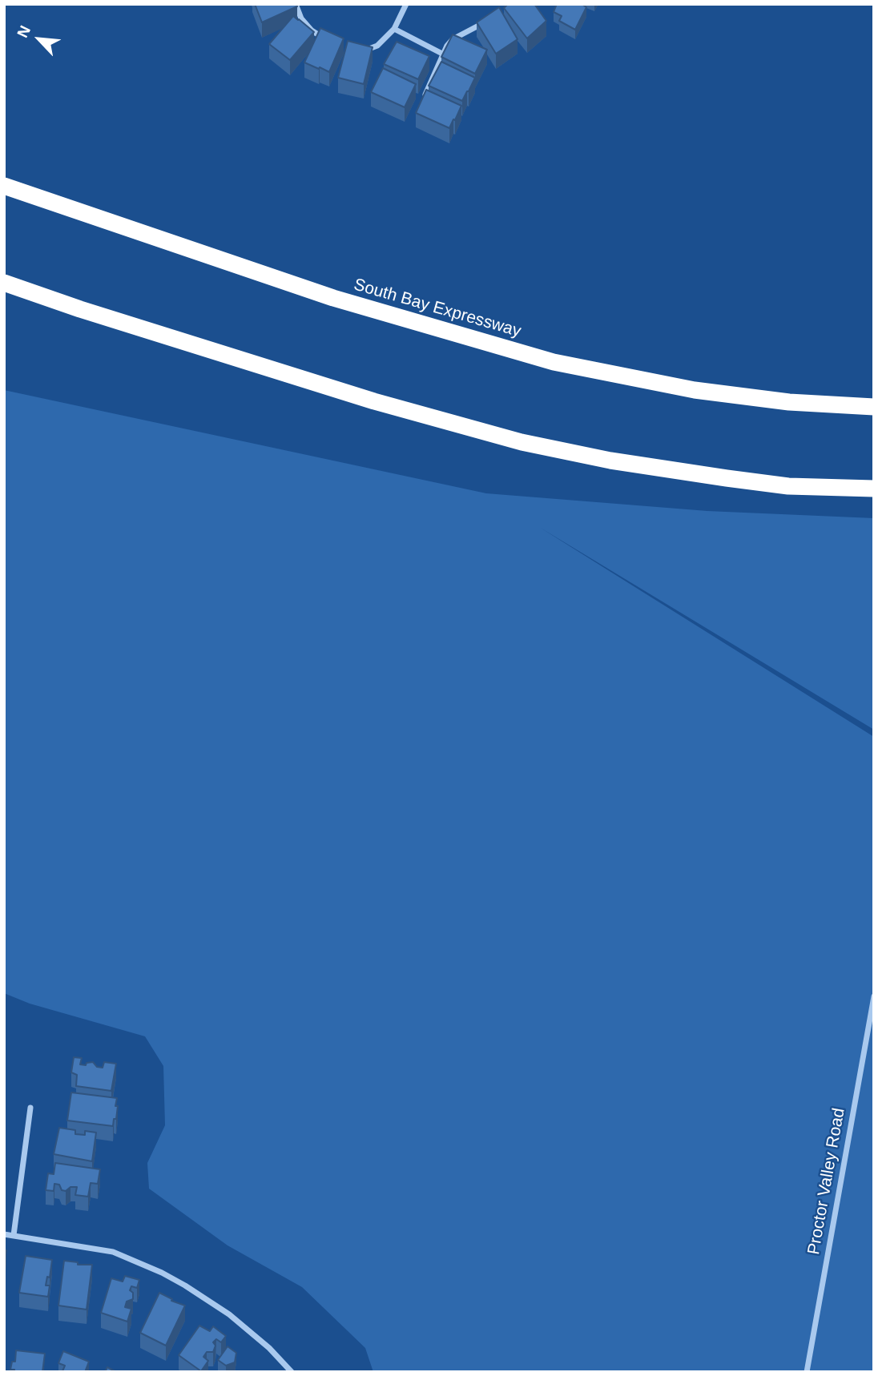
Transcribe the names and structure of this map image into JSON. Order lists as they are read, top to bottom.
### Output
{
  "streets": {
    "highway": ["South Bay Expressway"],
    "street": ["Proctor Valley Road"]
  },
  "north": "top left"
}
